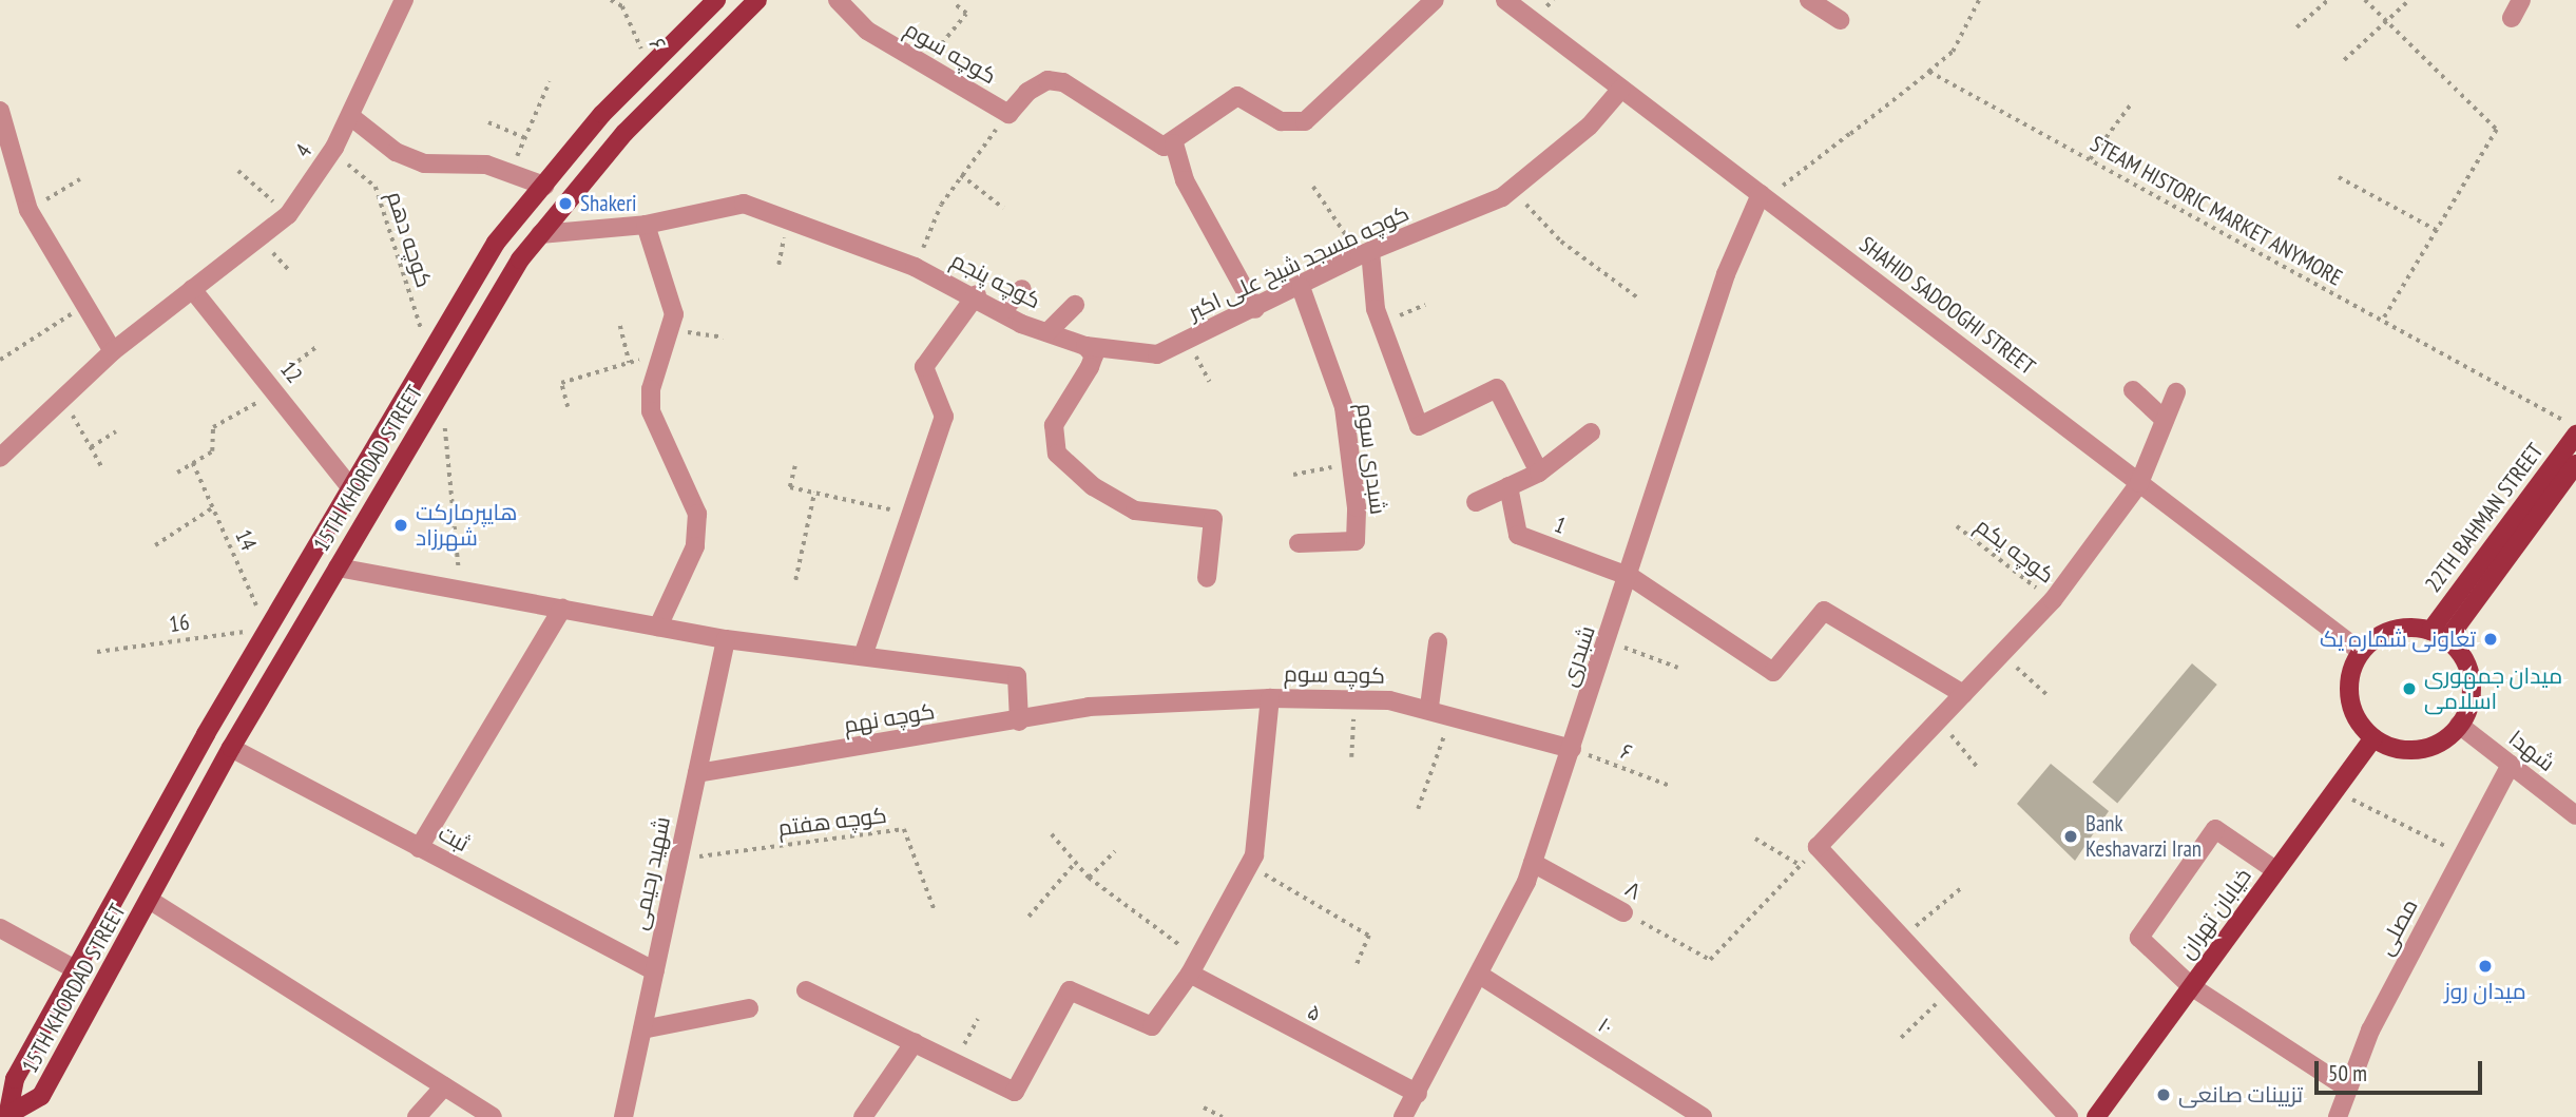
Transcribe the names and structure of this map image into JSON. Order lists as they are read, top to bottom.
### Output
{
  "streets": {
    "main road": ["15TH KHORDAD STREET", "22TH BAHMAN STREET", "خیابان تهران"],
    "street": [
      "کوچه سوم",
      "4",
      "کوچه مسجد شیخ علی اکبر",
      "کوچه پنجم",
      "SHAHID SADOOGHI STREET",
      "12",
      "شبدری سوم",
      "1",
      "شبدری",
      "کوچه نهم",
      "شهدا",
      "ثبت",
      "شهید رحیمی",
      "۸",
      "مصلی",
      "۵",
      "۱۰"
    ],
    "path": [
      "۶",
      "STEAM HISTORIC MARKET ANYMORE",
      "کوچه دهم",
      "14",
      "کوچه یکم",
      "16",
      "کوچه هفتم"
    ]
  },
  "crossings": [
    ["۶", "کوچه سوم"],
    ["۶", "15TH KHORDAD STREET"],
    ["۶", "شبدری"],
    ["کوچه سوم", "شبدری"],
    ["کوچه سوم", "کوچه نهم"],
    ["4", "کوچه دهم"],
    ["4", "12"],
    ["کوچه دهم", "15TH KHORDAD STREET"],
    ["کوچه مسجد شیخ علی اکبر", "کوچه پنجم"],
    ["کوچه مسجد شیخ علی اکبر", "SHAHID SADOOGHI STREET"],
    ["کوچه مسجد شیخ علی اکبر", "شبدری سوم"],
    ["کوچه پنجم", "15TH KHORDAD STREET"],
    ["SHAHID SADOOGHI STREET", "22TH BAHMAN STREET"],
    ["SHAHID SADOOGHI STREET", "شبدری"],
    ["SHAHID SADOOGHI STREET", "شهدا"],
    ["SHAHID SADOOGHI STREET", "خیابان تهران"],
    ["12", "15TH KHORDAD STREET"],
    ["15TH KHORDAD STREET", "14"],
    ["15TH KHORDAD STREET", "16"],
    ["15TH KHORDAD STREET", "ثبت"],
    ["22TH BAHMAN STREET", "شهدا"],
    ["22TH BAHMAN STREET", "خیابان تهران"],
    ["1", "شبدری"],
    ["14", "16"],
    ["شبدری", "۸"],
    ["شبدری", "۵"],
    ["شبدری", "۱۰"],
    ["کوچه نهم", "شهید رحیمی"],
    ["شهدا", "خیابان تهران"],
    ["شهدا", "مصلی"],
    ["کوچه هفتم", "شهید رحیمی"],
    ["ثبت", "شهید رحیمی"]
  ],
  "places": [
    "Shakeri",
    "هایپرمارکت شهرزاد",
    "تعاونی شماره یک",
    "میدان جمهوری اسلامی",
    "Bank Keshavarzi Iran",
    "میدان روز",
    "تزیینات صانعی"
  ],
  "scale_bar": "50 m"
}
